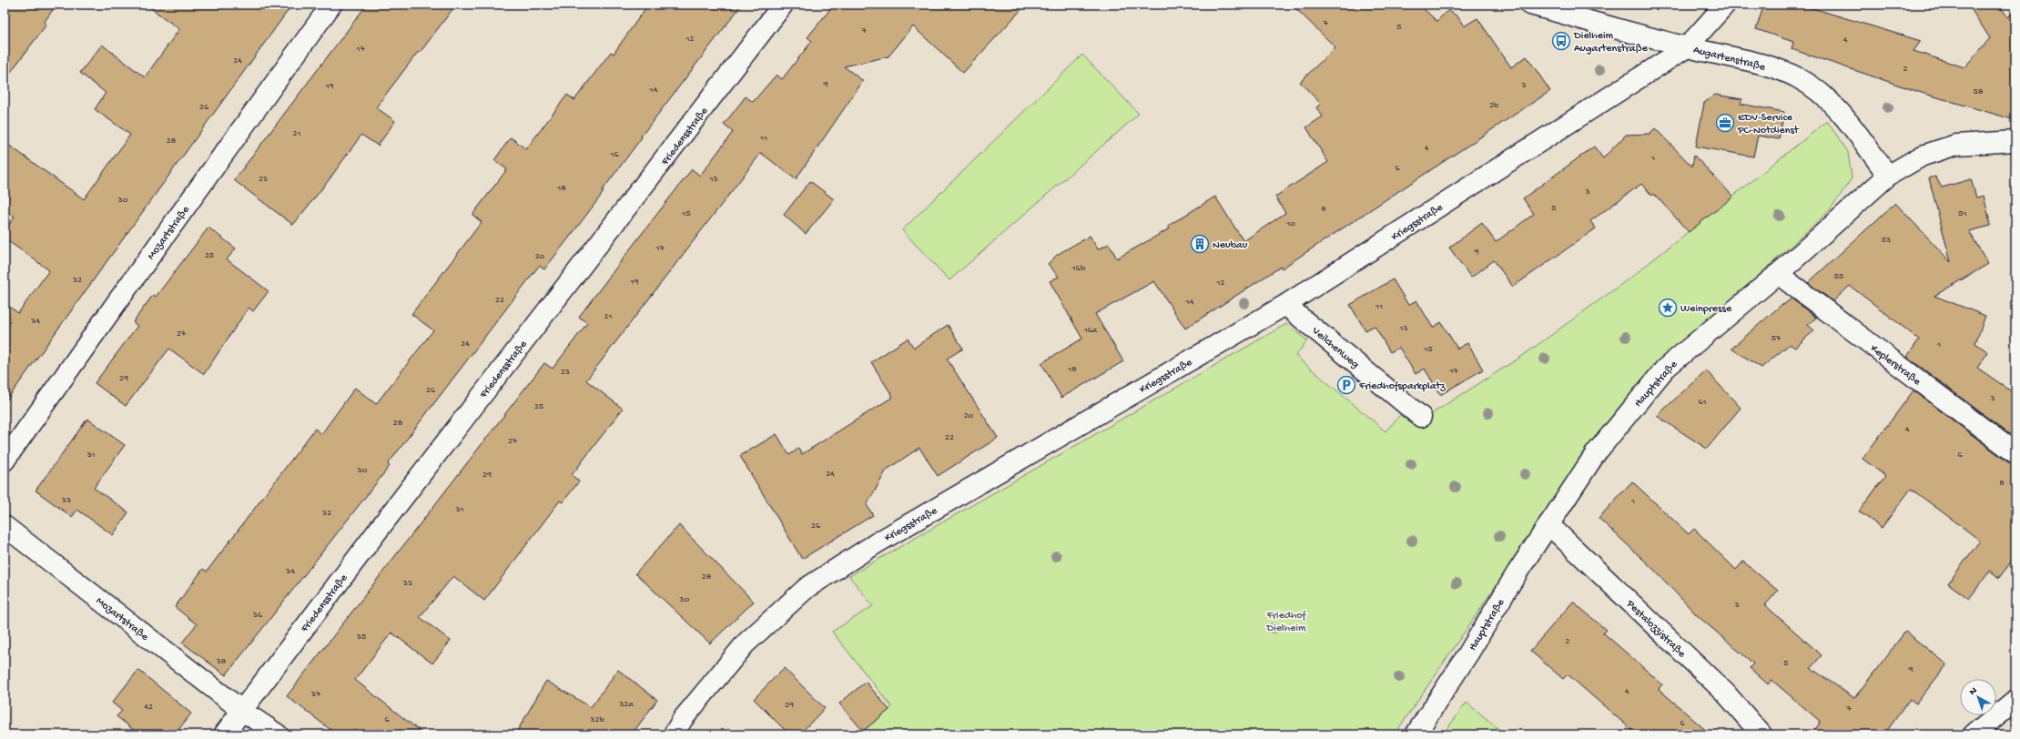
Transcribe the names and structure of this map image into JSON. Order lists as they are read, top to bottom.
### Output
{
  "streets": {
    "street": [
      "Augartenstraße",
      "Friedensstraße",
      "Kriegsstraße",
      "Mozartstraße",
      "Veilchenweg",
      "Keplerstraße",
      "Hauptstraße",
      "Pestalozzistraße"
    ]
  },
  "crossings": [
    ["Augartenstraße", "Kriegsstraße"],
    ["Augartenstraße", "Hauptstraße"],
    ["Friedensstraße", "Mozartstraße"],
    ["Kriegsstraße", "Veilchenweg"],
    ["Keplerstraße", "Hauptstraße"],
    ["Hauptstraße", "Pestalozzistraße"]
  ],
  "parks": ["Friedhof Dielheim"],
  "places": {
    "bus stop": ["Dielheim Augartenstraße"],
    "office": ["EDV-Service PC-Notdienst"],
    "building": ["Neubau"],
    "place": ["Weinpresse"],
    "parking": ["Friedhofsparkplatz"]
  },
  "house_numbers": [
    "7",
    "5",
    "7",
    "12",
    "4",
    "17",
    "24",
    "2",
    "9",
    "3",
    "19",
    "14",
    "58",
    "2b",
    "26",
    "21",
    "11",
    "28",
    "4",
    "16",
    "1",
    "6",
    "23",
    "13",
    "18",
    "3",
    "30",
    "5",
    "8",
    "15",
    "51",
    "10",
    "53",
    "17",
    "9",
    "25",
    "20",
    "16b",
    "55",
    "32",
    "19",
    "12",
    "22",
    "14",
    "11",
    "21",
    "34",
    "13",
    "16a",
    "27",
    "57",
    "24",
    "1",
    "15",
    "18",
    "17",
    "23",
    "29",
    "26",
    "3",
    "61",
    "25",
    "20",
    "28",
    "4",
    "22",
    "27",
    "31",
    "6",
    "30",
    "24",
    "29",
    "8",
    "33",
    "1",
    "31",
    "32",
    "26",
    "34",
    "28",
    "33",
    "30",
    "3",
    "36",
    "35",
    "2",
    "38",
    "5",
    "9",
    "4",
    "37",
    "32a",
    "29",
    "42",
    "7",
    "6",
    "32b",
    "6"
  ],
  "north": "top left"
}
